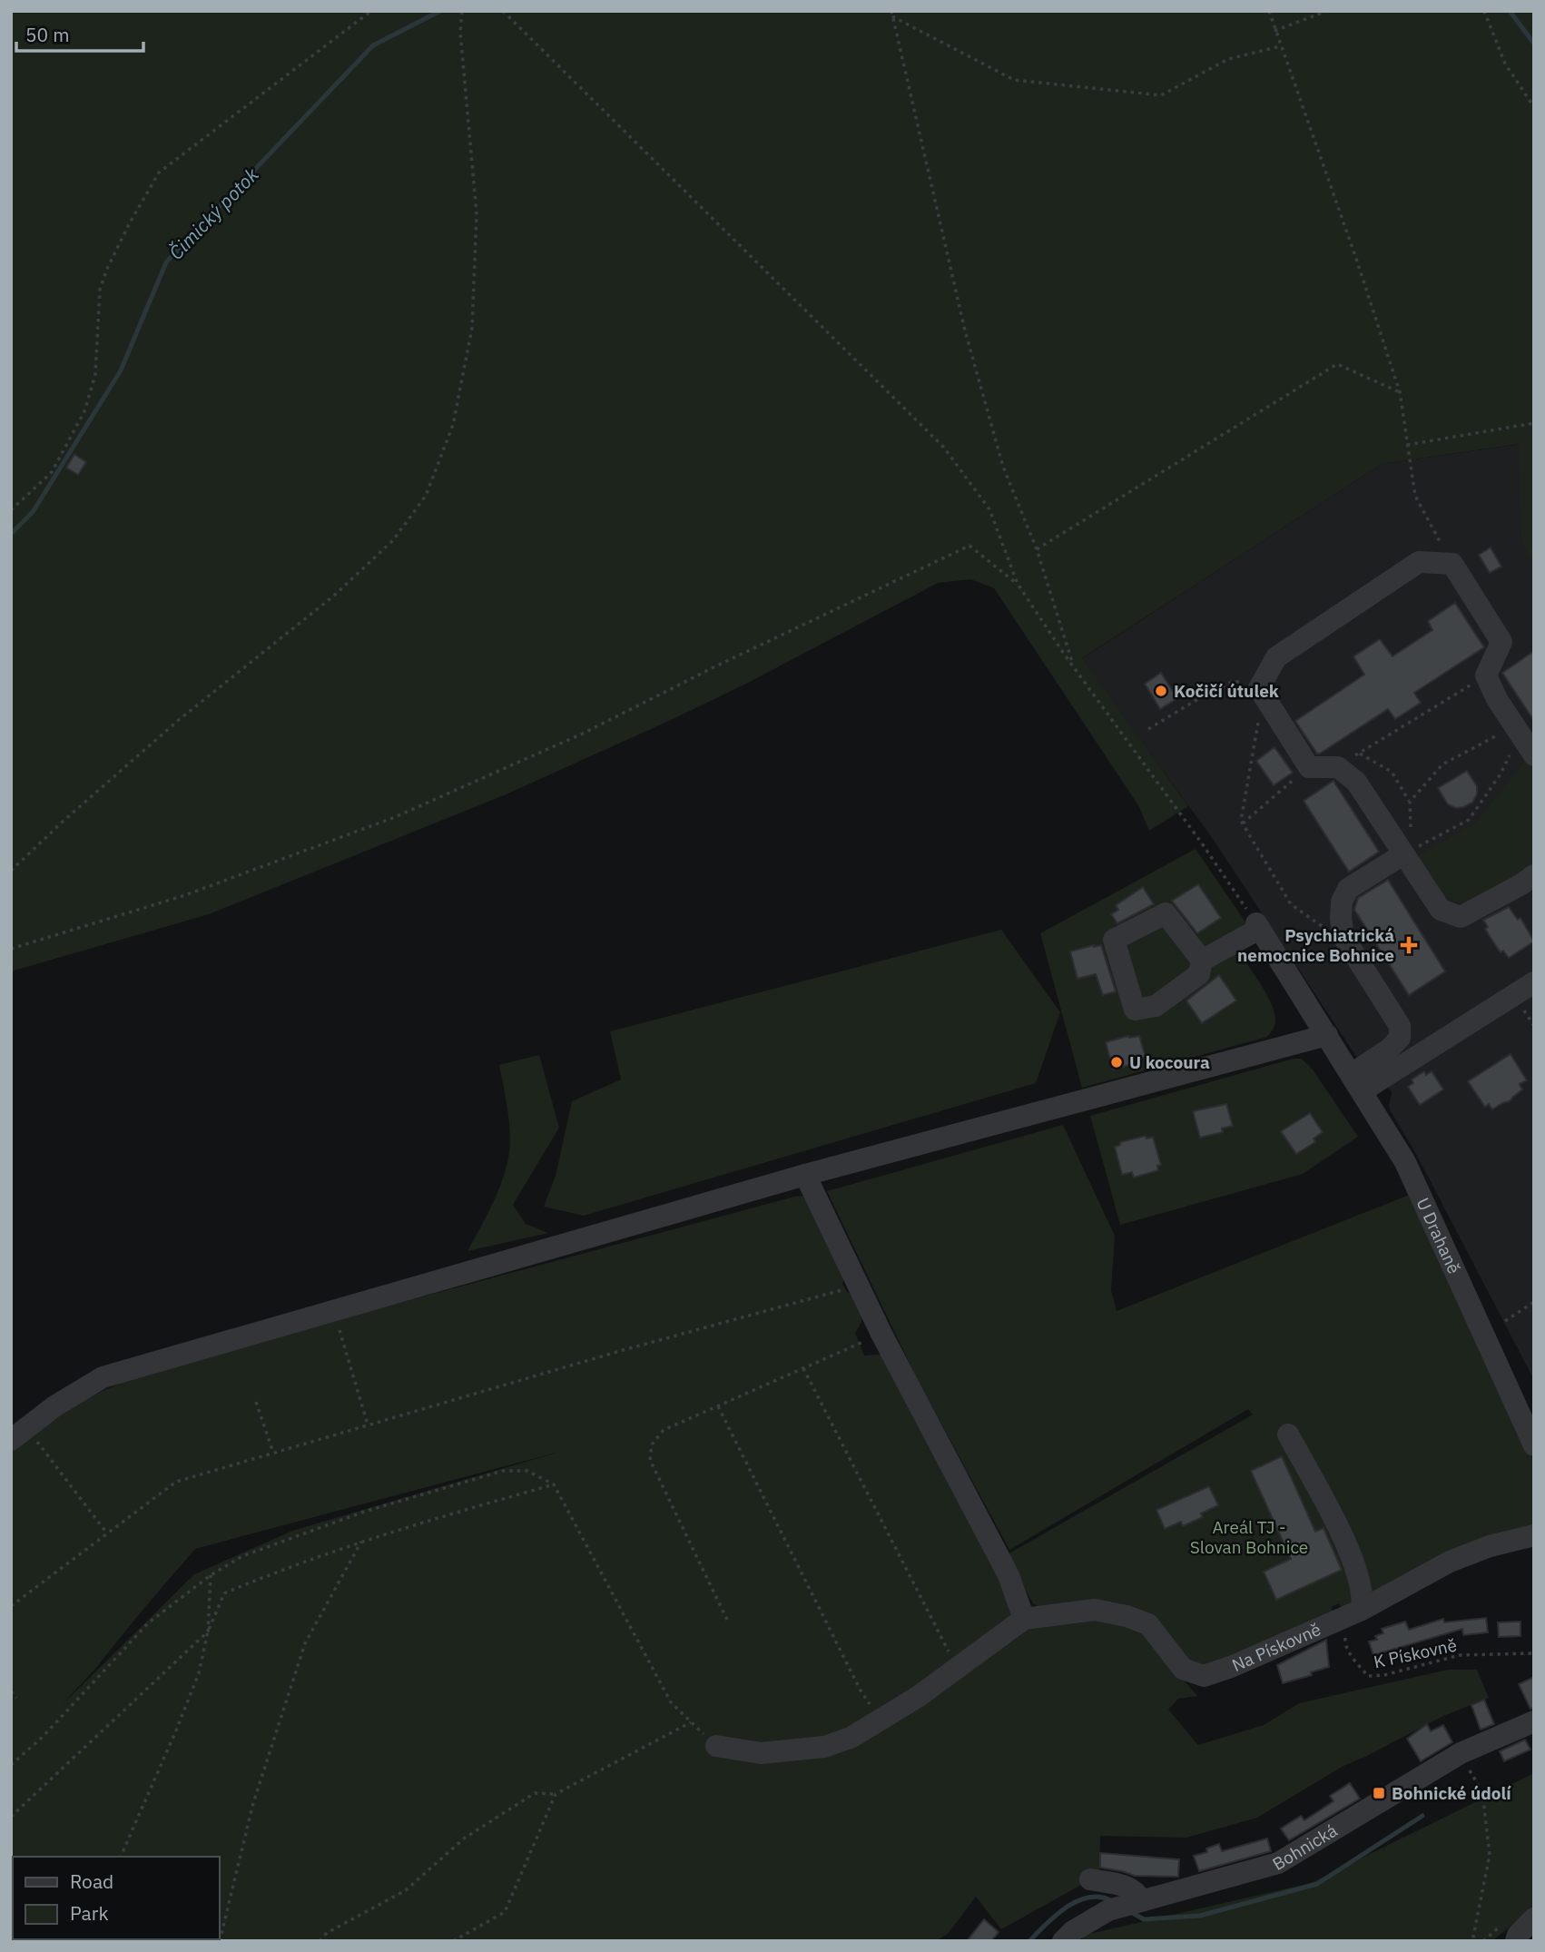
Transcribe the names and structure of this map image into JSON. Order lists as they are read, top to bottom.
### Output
{
  "streets": {
    "street": ["U Drahaně", "Na Pískovně", "Bohnická"],
    "path": ["K Pískovně"]
  },
  "water": ["Čimický potok"],
  "parks": ["Areál TJ - Slovan Bohnice"],
  "places": {
    "other": ["Kočičí útulek", "U kocoura"],
    "health": ["Psychiatrická nemocnice Bohnice"],
    "transit": ["Bohnické údolí"]
  },
  "legend": ["Road", "Park"],
  "scale_bar": "50 m"
}
